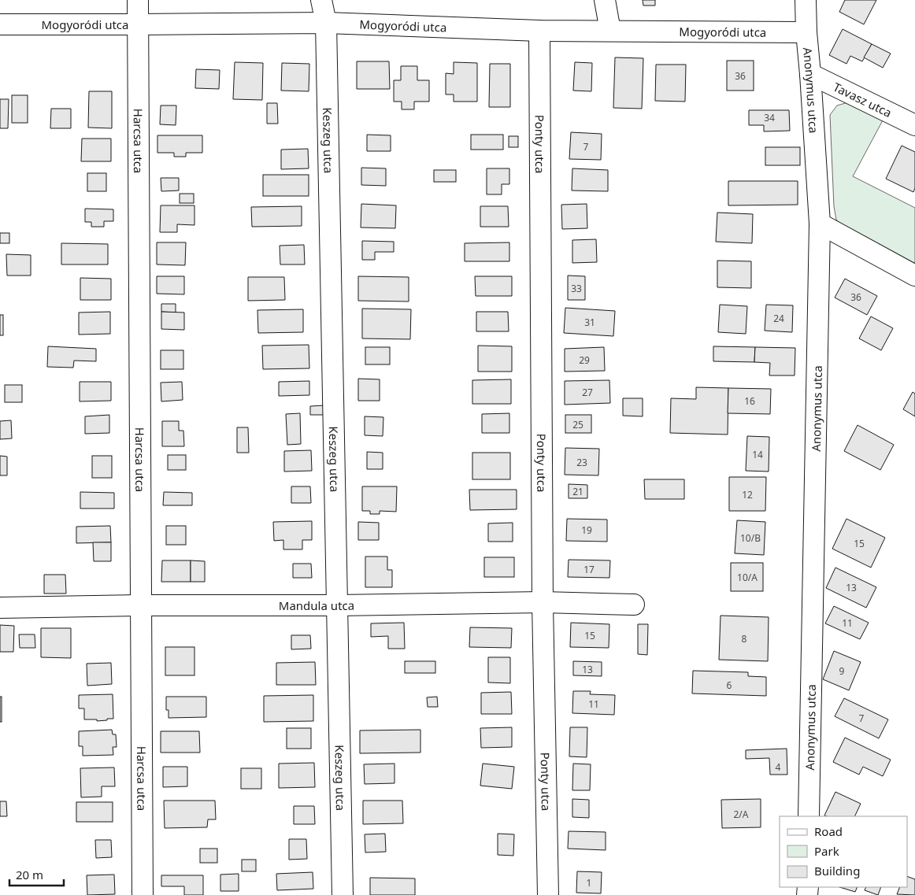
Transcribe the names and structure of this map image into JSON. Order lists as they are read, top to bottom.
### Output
{
  "streets": {
    "street": [
      "Mogyoródi utca",
      "Anonymus utca",
      "Tavasz utca",
      "Keszeg utca",
      "Harcsa utca",
      "Ponty utca",
      "Mandula utca"
    ]
  },
  "crossings": [
    ["Mogyoródi utca", "Anonymus utca"],
    ["Mogyoródi utca", "Keszeg utca"],
    ["Mogyoródi utca", "Harcsa utca"],
    ["Mogyoródi utca", "Ponty utca"],
    ["Anonymus utca", "Tavasz utca"],
    ["Keszeg utca", "Mandula utca"],
    ["Harcsa utca", "Mandula utca"],
    ["Ponty utca", "Mandula utca"]
  ],
  "house_numbers": [
    "36",
    "34",
    "7",
    "33",
    "36",
    "24",
    "31",
    "29",
    "27",
    "16",
    "25",
    "14",
    "23",
    "21",
    "12",
    "19",
    "10/B",
    "15",
    "17",
    "10/A",
    "13",
    "11",
    "15",
    "8",
    "13",
    "9",
    "6",
    "11",
    "7",
    "4",
    "2/A",
    "1"
  ],
  "legend": ["Road", "Park", "Building"],
  "scale_bar": "20 m"
}
